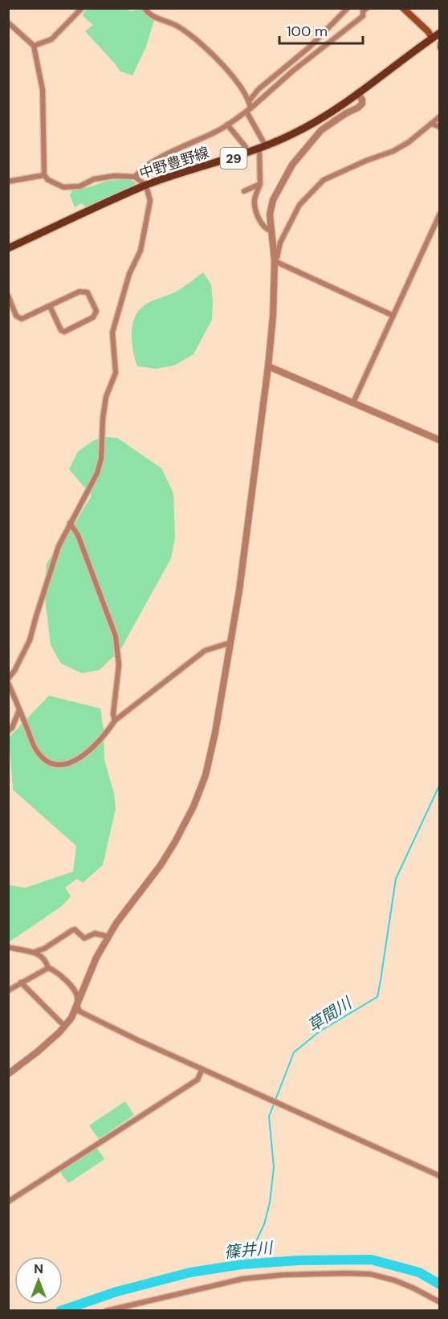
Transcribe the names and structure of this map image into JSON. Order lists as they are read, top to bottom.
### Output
{
  "streets": {
    "main road": ["29", "中野豊野線"]
  },
  "water": ["草間川", "篠井川"],
  "scale_bar": "100 m",
  "north": "top"
}
